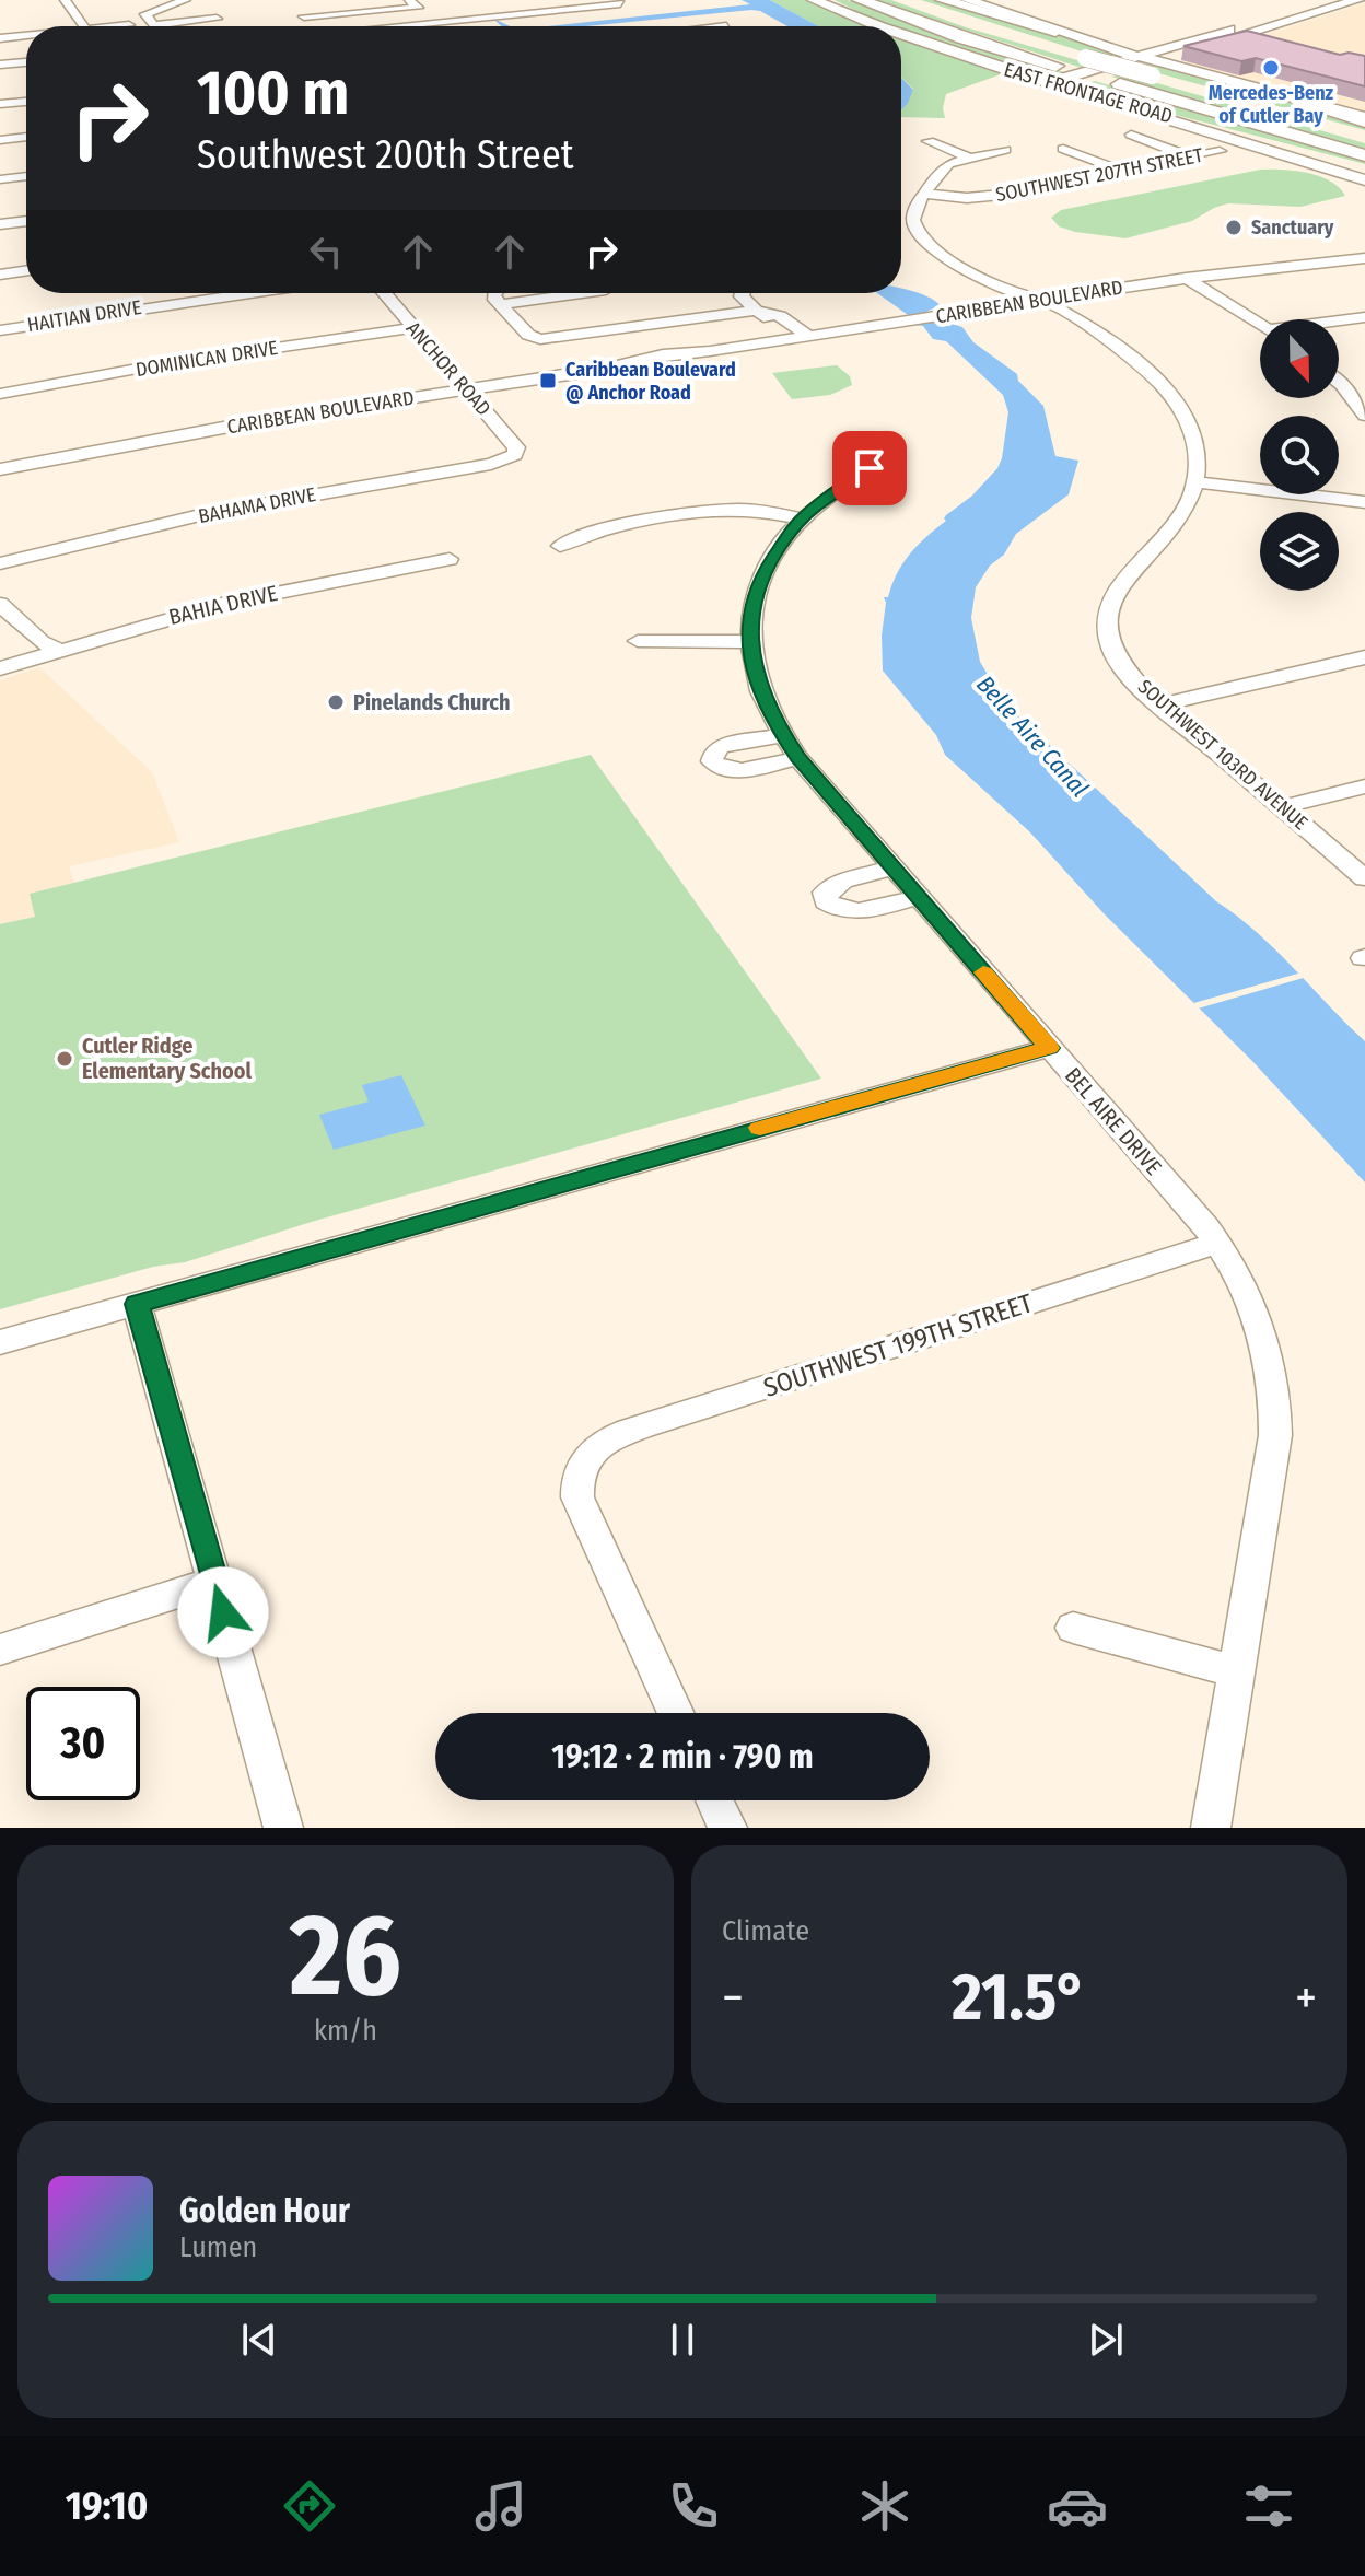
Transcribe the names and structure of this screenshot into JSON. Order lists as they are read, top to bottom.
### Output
{
  "streets": {
    "main road": ["EAST FRONTAGE ROAD"],
    "street": [
      "SOUTHWEST 207TH STREET",
      "CARIBBEAN BOULEVARD",
      "HAITIAN DRIVE",
      "DOMINICAN DRIVE",
      "ANCHOR ROAD",
      "BAHAMA DRIVE",
      "BAHIA DRIVE",
      "SOUTHWEST 103RD AVENUE",
      "BEL AIRE DRIVE",
      "SOUTHWEST 199TH STREET"
    ]
  },
  "crossings": [
    ["SOUTHWEST 207TH STREET", "SOUTHWEST 103RD AVENUE"],
    ["CARIBBEAN BOULEVARD", "ANCHOR ROAD"],
    ["CARIBBEAN BOULEVARD", "SOUTHWEST 103RD AVENUE"],
    ["DOMINICAN DRIVE", "ANCHOR ROAD"],
    ["ANCHOR ROAD", "BAHAMA DRIVE"],
    ["BEL AIRE DRIVE", "SOUTHWEST 199TH STREET"]
  ],
  "water": ["Belle Aire Canal"],
  "places": {
    "other": [
      "Mercedes-Benz of Cutler Bay",
      "Sanctuary",
      "Pinelands Church",
      "Cutler Ridge Elementary School"
    ],
    "transit": ["Caribbean Boulevard @ Anchor Road"]
  },
  "north": "bottom",
  "page": {
    "turn": ["100 m", "Southwest 200th Street"],
    "limit": "30",
    "trip": "19:12 · 2 min · 790 m",
    "tile": [
      ["26", "km/h"],
      "Climate"
    ],
    "heat": ["−", "21.5°", "+"],
    "song": ["Golden Hour", "Lumen"],
    "tabs": "19:10"
  }
}
